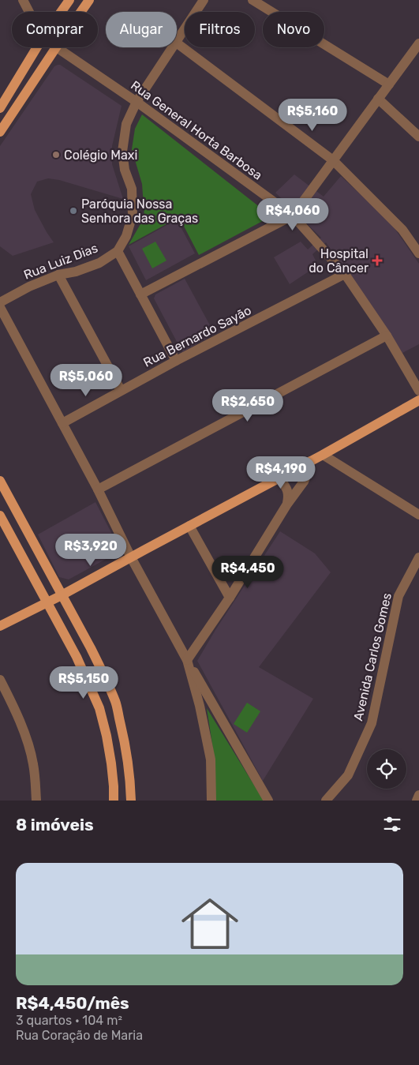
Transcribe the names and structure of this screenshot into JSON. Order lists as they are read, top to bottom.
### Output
{
  "streets": {
    "street": [
      "Rua General Horta Barbosa",
      "Rua Luiz Dias",
      "Rua Bernardo Sayão",
      "Avenida Carlos Gomes"
    ]
  },
  "crossings": [
    ["Rua General Horta Barbosa", "Rua Luiz Dias"],
    ["Rua General Horta Barbosa", "Rua Bernardo Sayão"]
  ],
  "places": {
    "other": ["Colégio Maxi", "Paróquia Nossa Senhora das Graças"],
    "health": ["Hospital do Câncer"]
  },
  "page": {
    "chip": [
      "Comprar",
      "Alugar",
      "Filtros",
      "Novo"
    ],
    "price": [
      "R$5,160",
      "R$4,060",
      "R$5,060",
      "R$2,650",
      "R$4,190",
      "R$3,920",
      "R$4,450",
      "R$5,150"
    ],
    "heading": "8 imóveis",
    "list": [
      {
        "name": "R$4,450/mês",
        "note": "3 quartos · 104 m² · Rua Coração de Maria"
      }
    ]
  }
}
